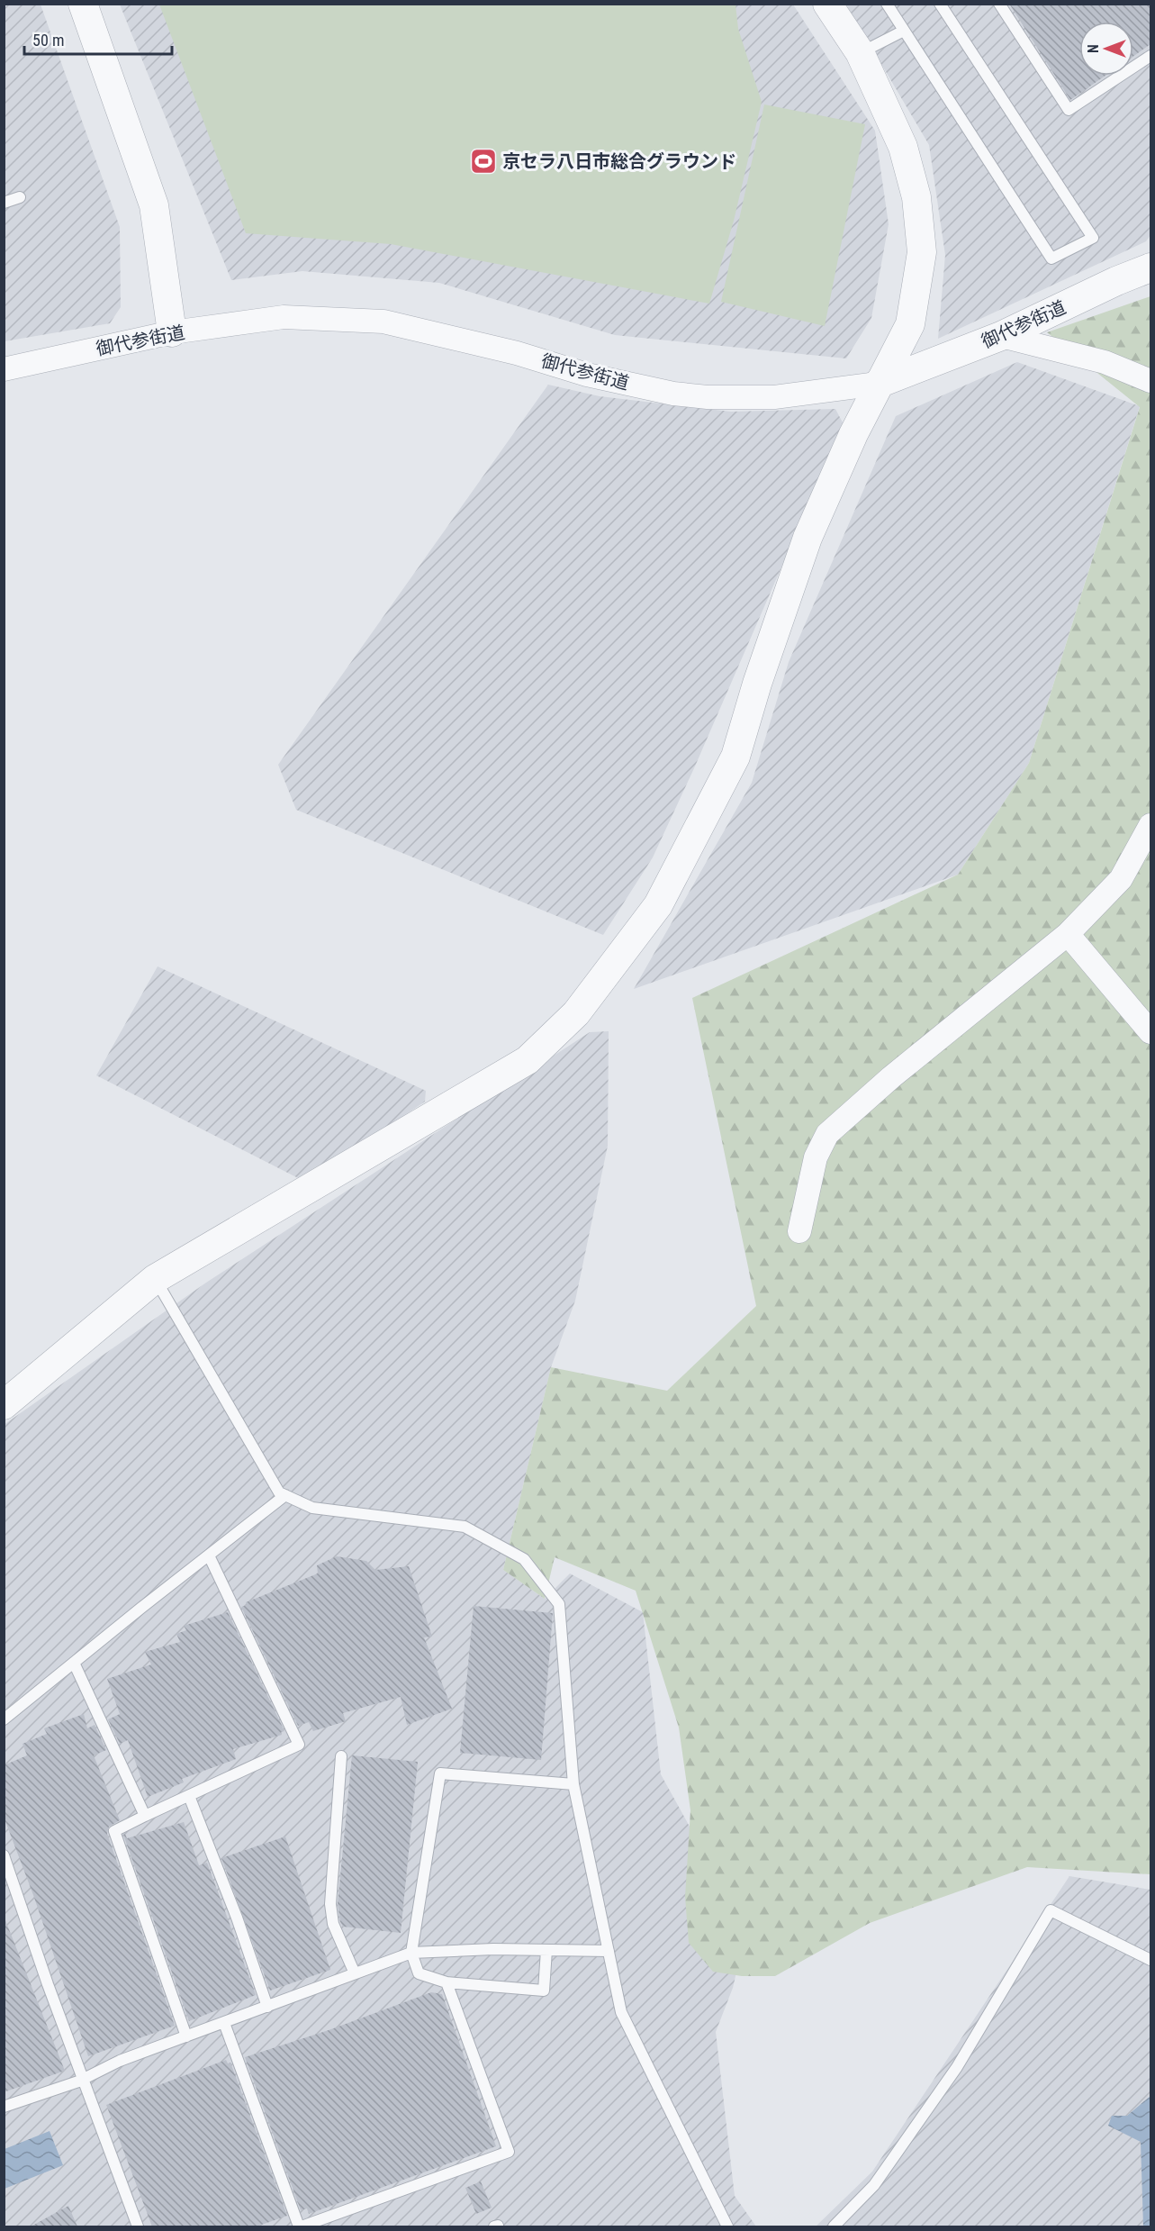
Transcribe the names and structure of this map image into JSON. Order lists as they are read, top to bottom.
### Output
{
  "streets": {
    "street": ["御代参街道"]
  },
  "places": {
    "sports": ["京セラ八日市総合グラウンド"]
  },
  "scale_bar": "50 m",
  "north": "left"
}
